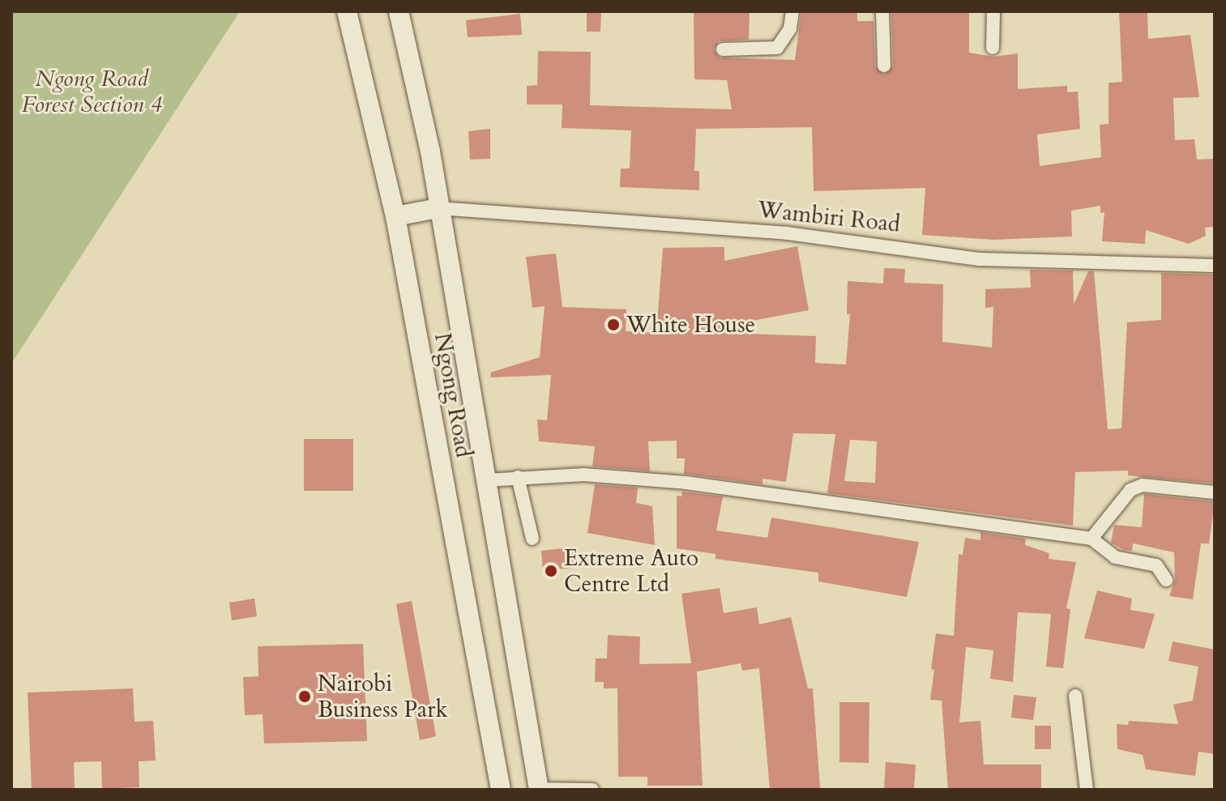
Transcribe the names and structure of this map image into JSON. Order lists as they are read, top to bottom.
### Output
{
  "streets": {
    "main road": ["Ngong Road"],
    "street": ["Wambiri Road"]
  },
  "crossings": [
    ["Wambiri Road", "Ngong Road"]
  ],
  "parks": ["Ngong Road Forest Section 4"],
  "places": ["White House", "Extreme Auto Centre Ltd", "Nairobi Business Park"]
}
